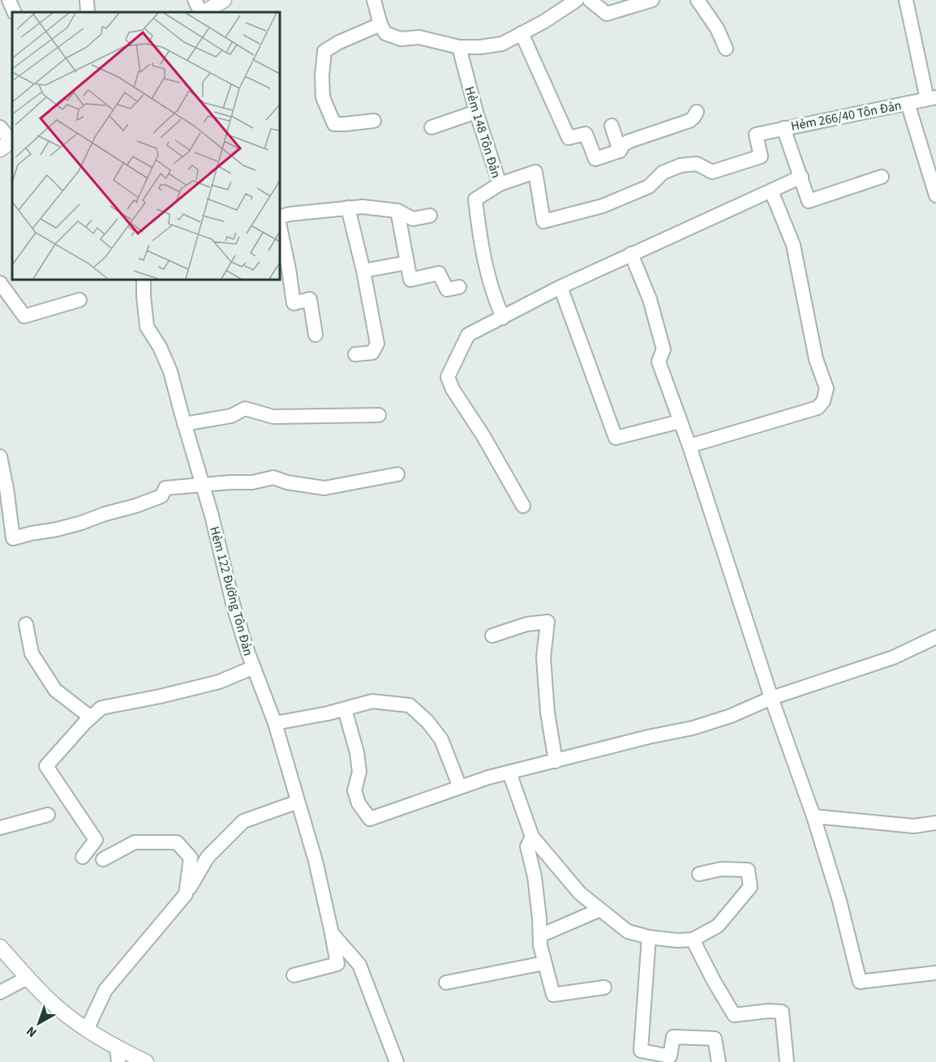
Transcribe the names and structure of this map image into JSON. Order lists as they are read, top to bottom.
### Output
{
  "streets": {
    "lane": ["Hẻm 266/40 Tôn Đản", "Hẻm 148 Tôn Đản", "Hẻm 122 Đường Tôn Đản"]
  },
  "crossings": [
    ["Hẻm 266/40 Tôn Đản", "Hẻm 148 Tôn Đản"]
  ],
  "north": "bottom left"
}
